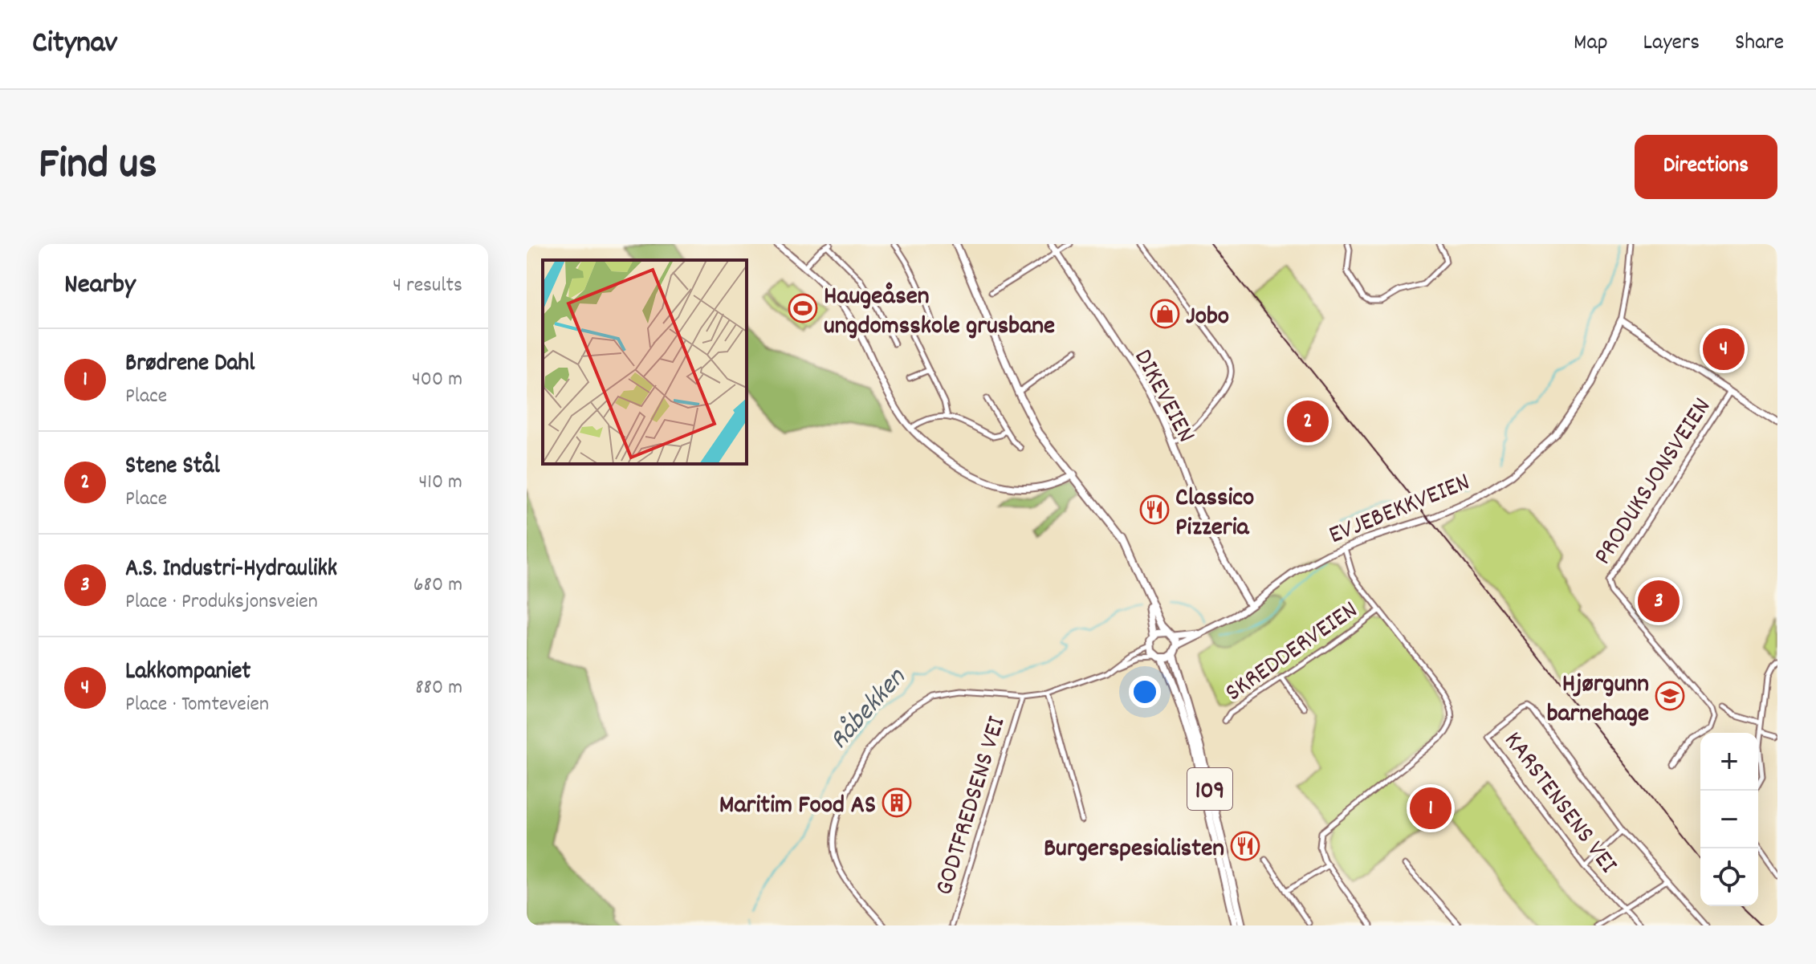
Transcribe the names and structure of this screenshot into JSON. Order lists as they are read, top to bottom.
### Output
{
  "streets": {
    "main road": ["109"],
    "street": [
      "DIKEVEIEN",
      "PRODUKSJONSVEIEN",
      "EVJEBEKKVEIEN",
      "SKREDDERVEIEN",
      "KARSTENSENS VEI",
      "GODTFREDSENS VEI"
    ]
  },
  "crossings": [
    ["DIKEVEIEN", "EVJEBEKKVEIEN"],
    ["EVJEBEKKVEIEN", "109"]
  ],
  "water": ["Råbekken"],
  "places": {
    "sports": ["Haugeåsen ungdomsskole grusbane"],
    "shop": ["Jobo"],
    "restaurant": ["Classico Pizzeria", "Burgerspesialisten"],
    "school or university": ["Hjørgunn barnehage"],
    "building": ["Maritim Food AS"]
  },
  "page": {
    "header": "Citynav",
    "nav": ["Map", "Layers", "Share"],
    "title": "Find us",
    "buttons": "Directions",
    "heading": ["Nearby", "4 results"],
    "pins": [
      "4",
      "2",
      "3",
      "1"
    ],
    "list": [
      {
        "mark": "1",
        "name": "Brødrene Dahl",
        "note": "Place",
        "value": "400 m"
      },
      {
        "mark": "2",
        "name": "Stene Stål",
        "note": "Place",
        "value": "410 m"
      },
      {
        "mark": "3",
        "name": "A.S. Industri-Hydraulikk",
        "note": "Place · Produksjonsveien",
        "value": "680 m"
      },
      {
        "mark": "4",
        "name": "Lakkompaniet",
        "note": "Place · Tomteveien",
        "value": "880 m"
      }
    ],
    "map_buttons": ["+", "−"]
  }
}
